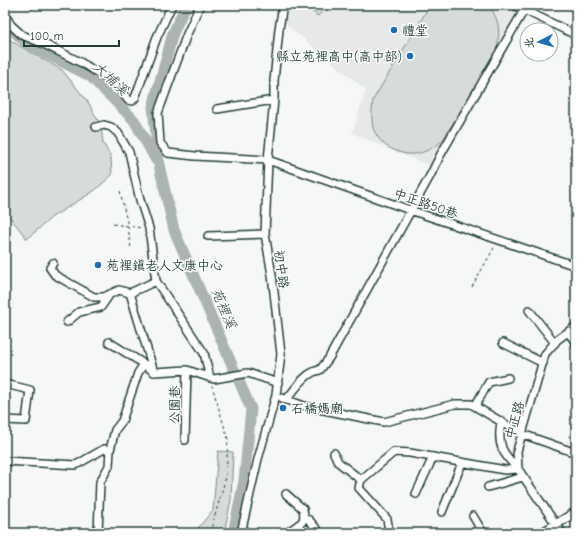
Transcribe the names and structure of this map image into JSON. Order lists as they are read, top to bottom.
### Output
{
  "streets": {
    "street": [
      "中正路50巷",
      "初中路",
      "公園巷",
      "中正路"
    ]
  },
  "crossings": [
    ["中正路50巷", "初中路"]
  ],
  "water": ["大埔溪", "苑裡溪"],
  "places": [
    "禮堂",
    "縣立苑裡高中(高中部)",
    "苑裡鎮老人文康中心",
    "石橋媽廟"
  ],
  "scale_bar": "100 m",
  "north": "left"
}
